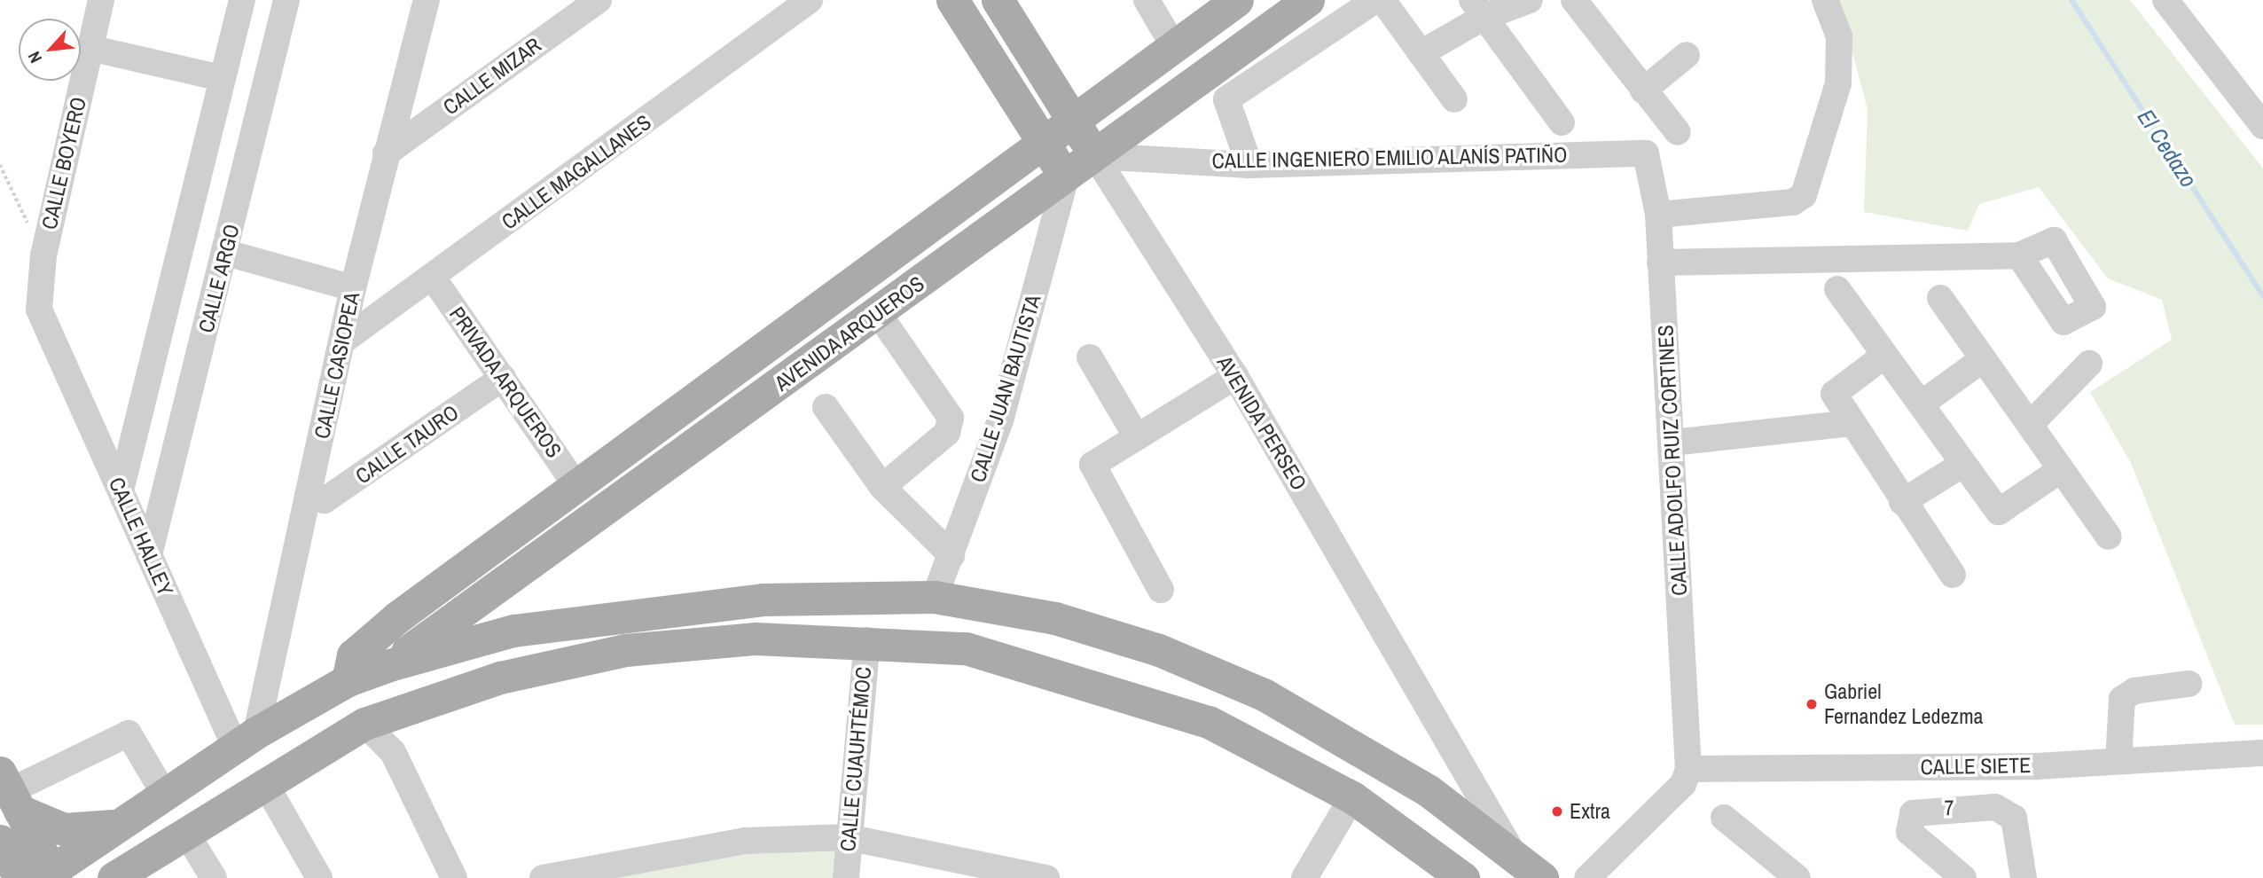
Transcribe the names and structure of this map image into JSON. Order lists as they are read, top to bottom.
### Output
{
  "streets": {
    "main road": ["AVENIDA ARQUEROS", "AVENIDA PERSEO"],
    "street": [
      "CALLE MIZAR",
      "CALLE INGENIERO EMILIO ALANÍS PATIÑO",
      "CALLE BOYERO",
      "CALLE MAGALLANES",
      "CALLE ARGO",
      "CALLE CASIOPEA",
      "PRIVADA ARQUEROS",
      "CALLE JUAN BAUTISTA",
      "CALLE TAURO",
      "CALLE ADOLFO RUIZ CORTINES",
      "CALLE HALLEY",
      "CALLE CUAUHTÉMOC",
      "CALLE SIETE",
      "7"
    ]
  },
  "crossings": [
    ["CALLE MIZAR", "CALLE CASIOPEA"],
    ["CALLE INGENIERO EMILIO ALANÍS PATIÑO", "AVENIDA ARQUEROS"],
    ["CALLE INGENIERO EMILIO ALANÍS PATIÑO", "AVENIDA PERSEO"],
    ["CALLE INGENIERO EMILIO ALANÍS PATIÑO", "CALLE ADOLFO RUIZ CORTINES"],
    ["CALLE BOYERO", "CALLE HALLEY"],
    ["CALLE MAGALLANES", "CALLE CASIOPEA"],
    ["CALLE MAGALLANES", "PRIVADA ARQUEROS"],
    ["CALLE ARGO", "CALLE HALLEY"],
    ["AVENIDA ARQUEROS", "PRIVADA ARQUEROS"],
    ["AVENIDA ARQUEROS", "CALLE JUAN BAUTISTA"],
    ["AVENIDA ARQUEROS", "AVENIDA PERSEO"],
    ["CALLE CASIOPEA", "CALLE TAURO"],
    ["CALLE CASIOPEA", "CALLE HALLEY"],
    ["PRIVADA ARQUEROS", "CALLE TAURO"],
    ["CALLE ADOLFO RUIZ CORTINES", "CALLE SIETE"]
  ],
  "water": ["El Cedazo"],
  "places": ["Gabriel Fernandez Ledezma", "Extra"],
  "north": "bottom left"
}
